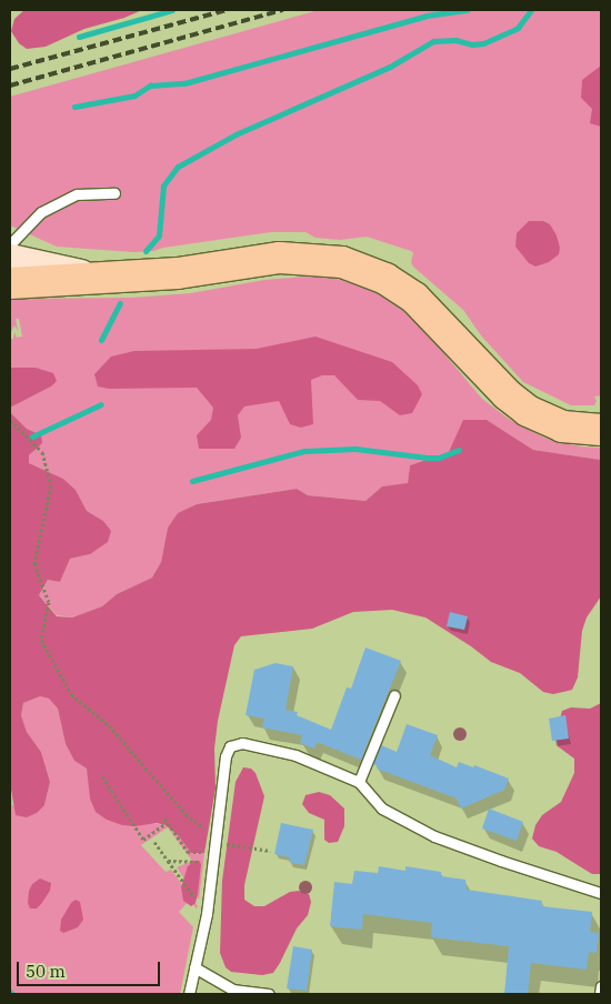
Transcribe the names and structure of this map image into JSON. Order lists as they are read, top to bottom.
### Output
{
  "scale_bar": "50 m"
}
